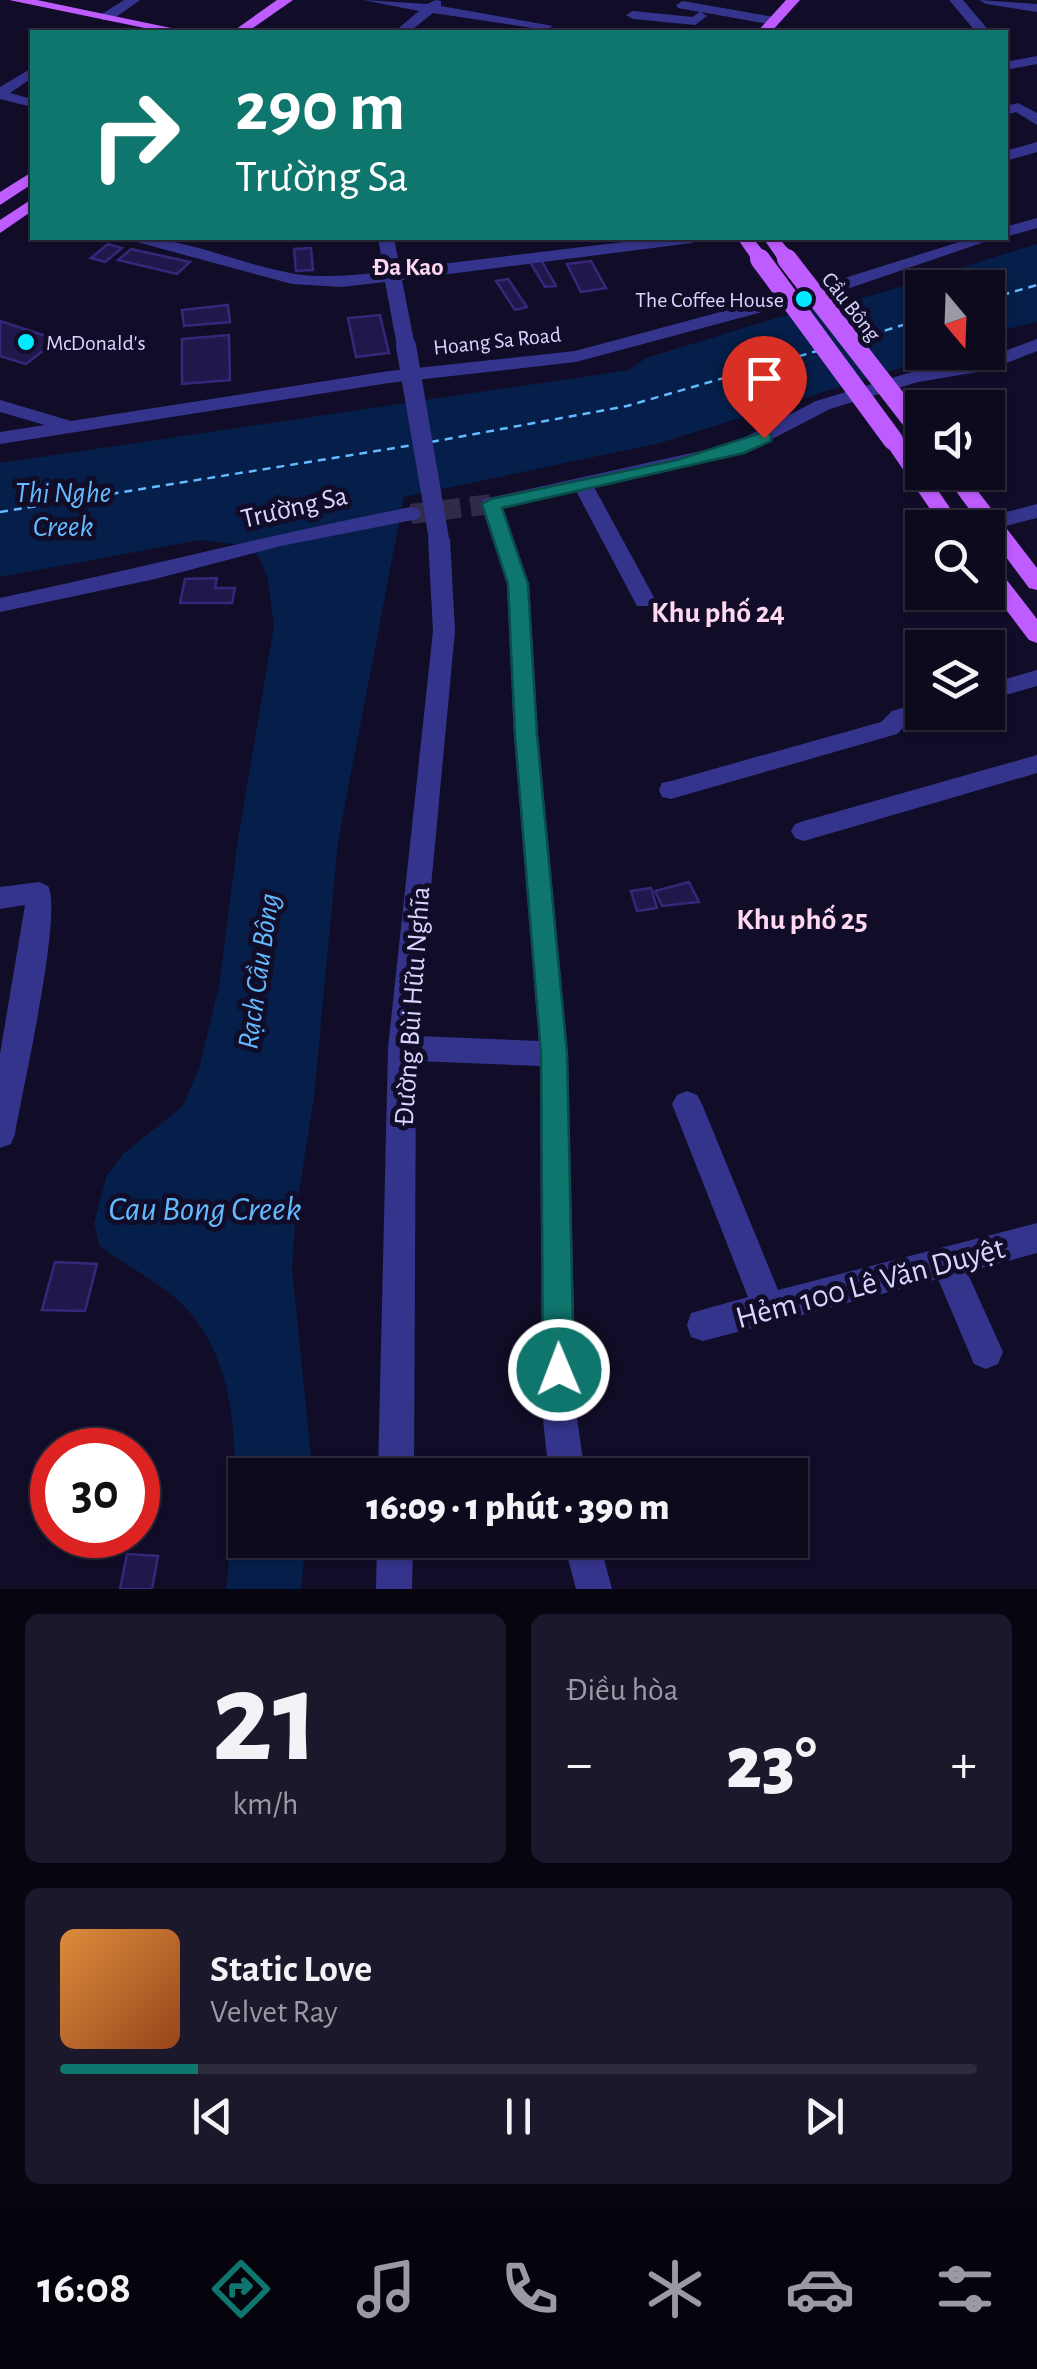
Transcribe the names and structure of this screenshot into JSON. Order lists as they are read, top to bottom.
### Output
{
  "streets": {
    "main road": ["Cầu Bông"],
    "street": [
      "Hoang Sa Road",
      "Trường Sa",
      "Đường Bùi Hữu Nghĩa",
      "Hẻm 100 Lê Văn Duyệt"
    ]
  },
  "districts": ["Đa Kao", "Khu phố 24", "Khu phố 25"],
  "water": ["Thi Nghe Creek", "Rạch Cầu Bông", "Cau Bong Creek"],
  "places": ["The Coffee House", "McDonald's"],
  "north": "bottom",
  "page": {
    "turn": ["290 m", "Trường Sa"],
    "limit": "30",
    "trip": "16:09 · 1 phút · 390 m",
    "tile": [
      ["21", "km/h"],
      "Điều hòa"
    ],
    "heat": ["−", "23°", "+"],
    "song": ["Static Love", "Velvet Ray"],
    "tabs": "16:08"
  }
}
